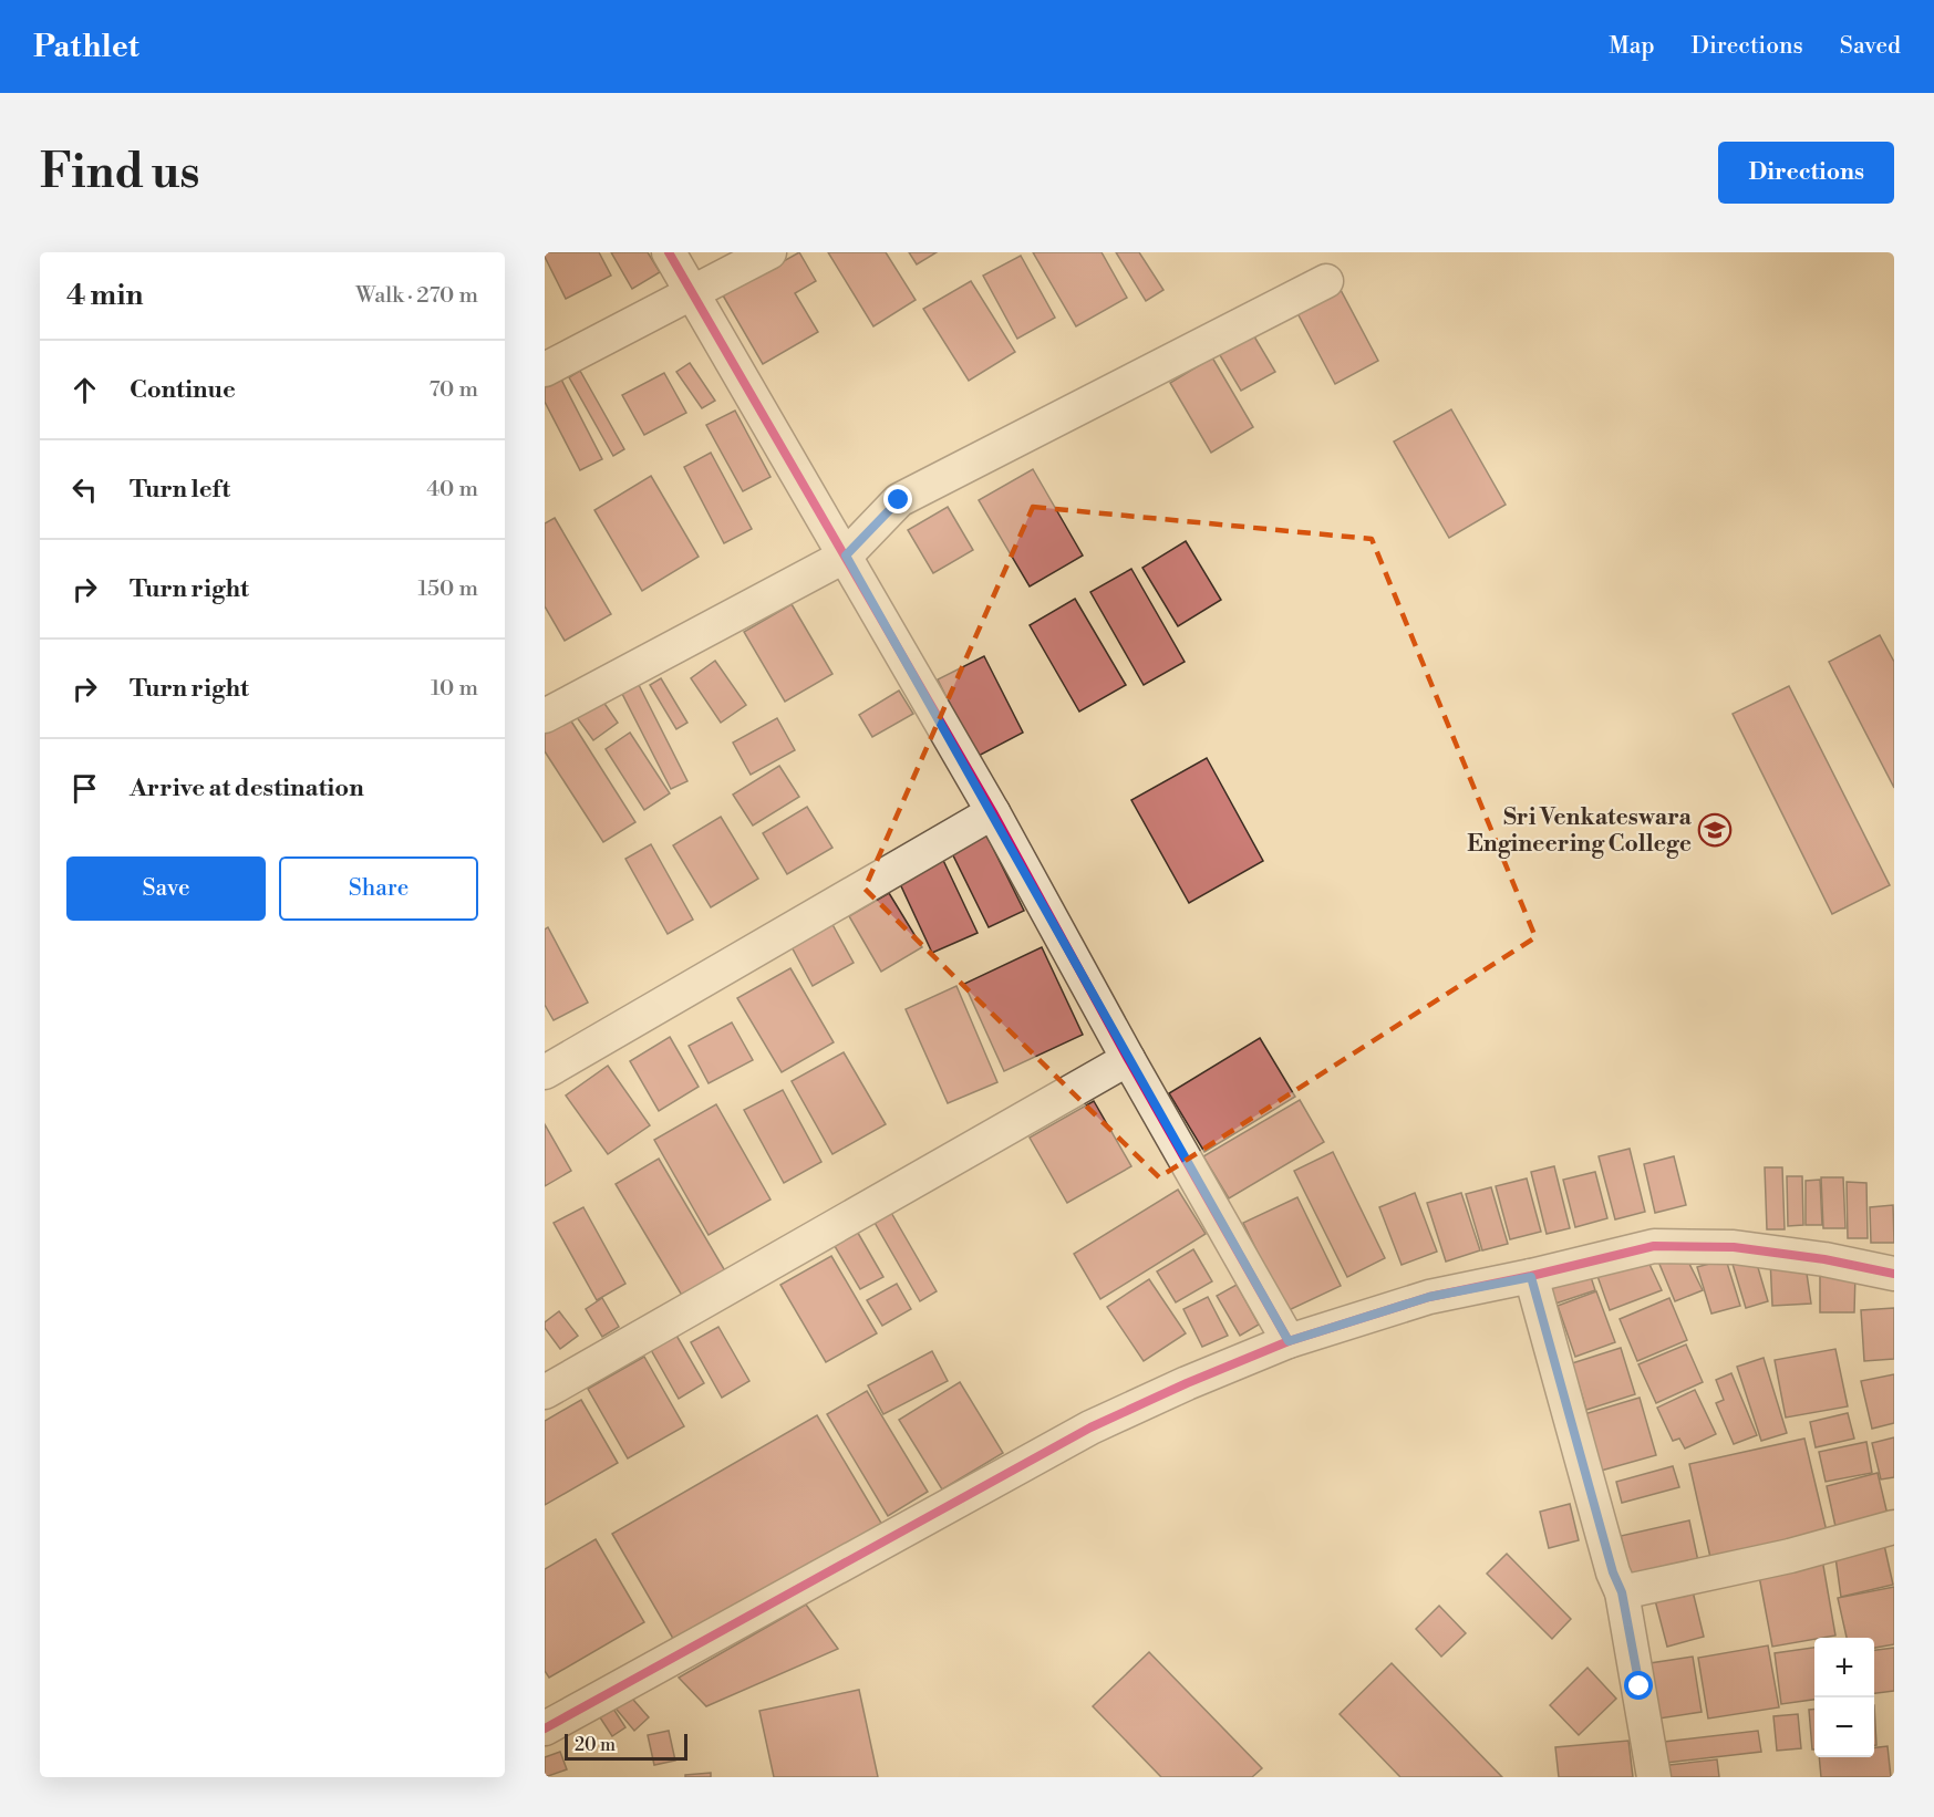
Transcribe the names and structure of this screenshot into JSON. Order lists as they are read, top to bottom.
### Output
{
  "places": {
    "school or university": ["Sri Venkateswara Engineering College"]
  },
  "scale_bar": "20 m",
  "page": {
    "header": "Pathlet",
    "nav": ["Map", "Directions", "Saved"],
    "buttons": [
      "Directions",
      ["Save", "Share"]
    ],
    "title": "Find us",
    "heading": ["4 min", "Walk · 270 m"],
    "list": [
      ["Continue", "70 m"],
      ["Turn left", "40 m"],
      ["Turn right", "150 m"],
      ["Turn right", "10 m"],
      "Arrive at destination"
    ],
    "map_buttons": ["+", "−"],
    "scale": "20 m"
  }
}
